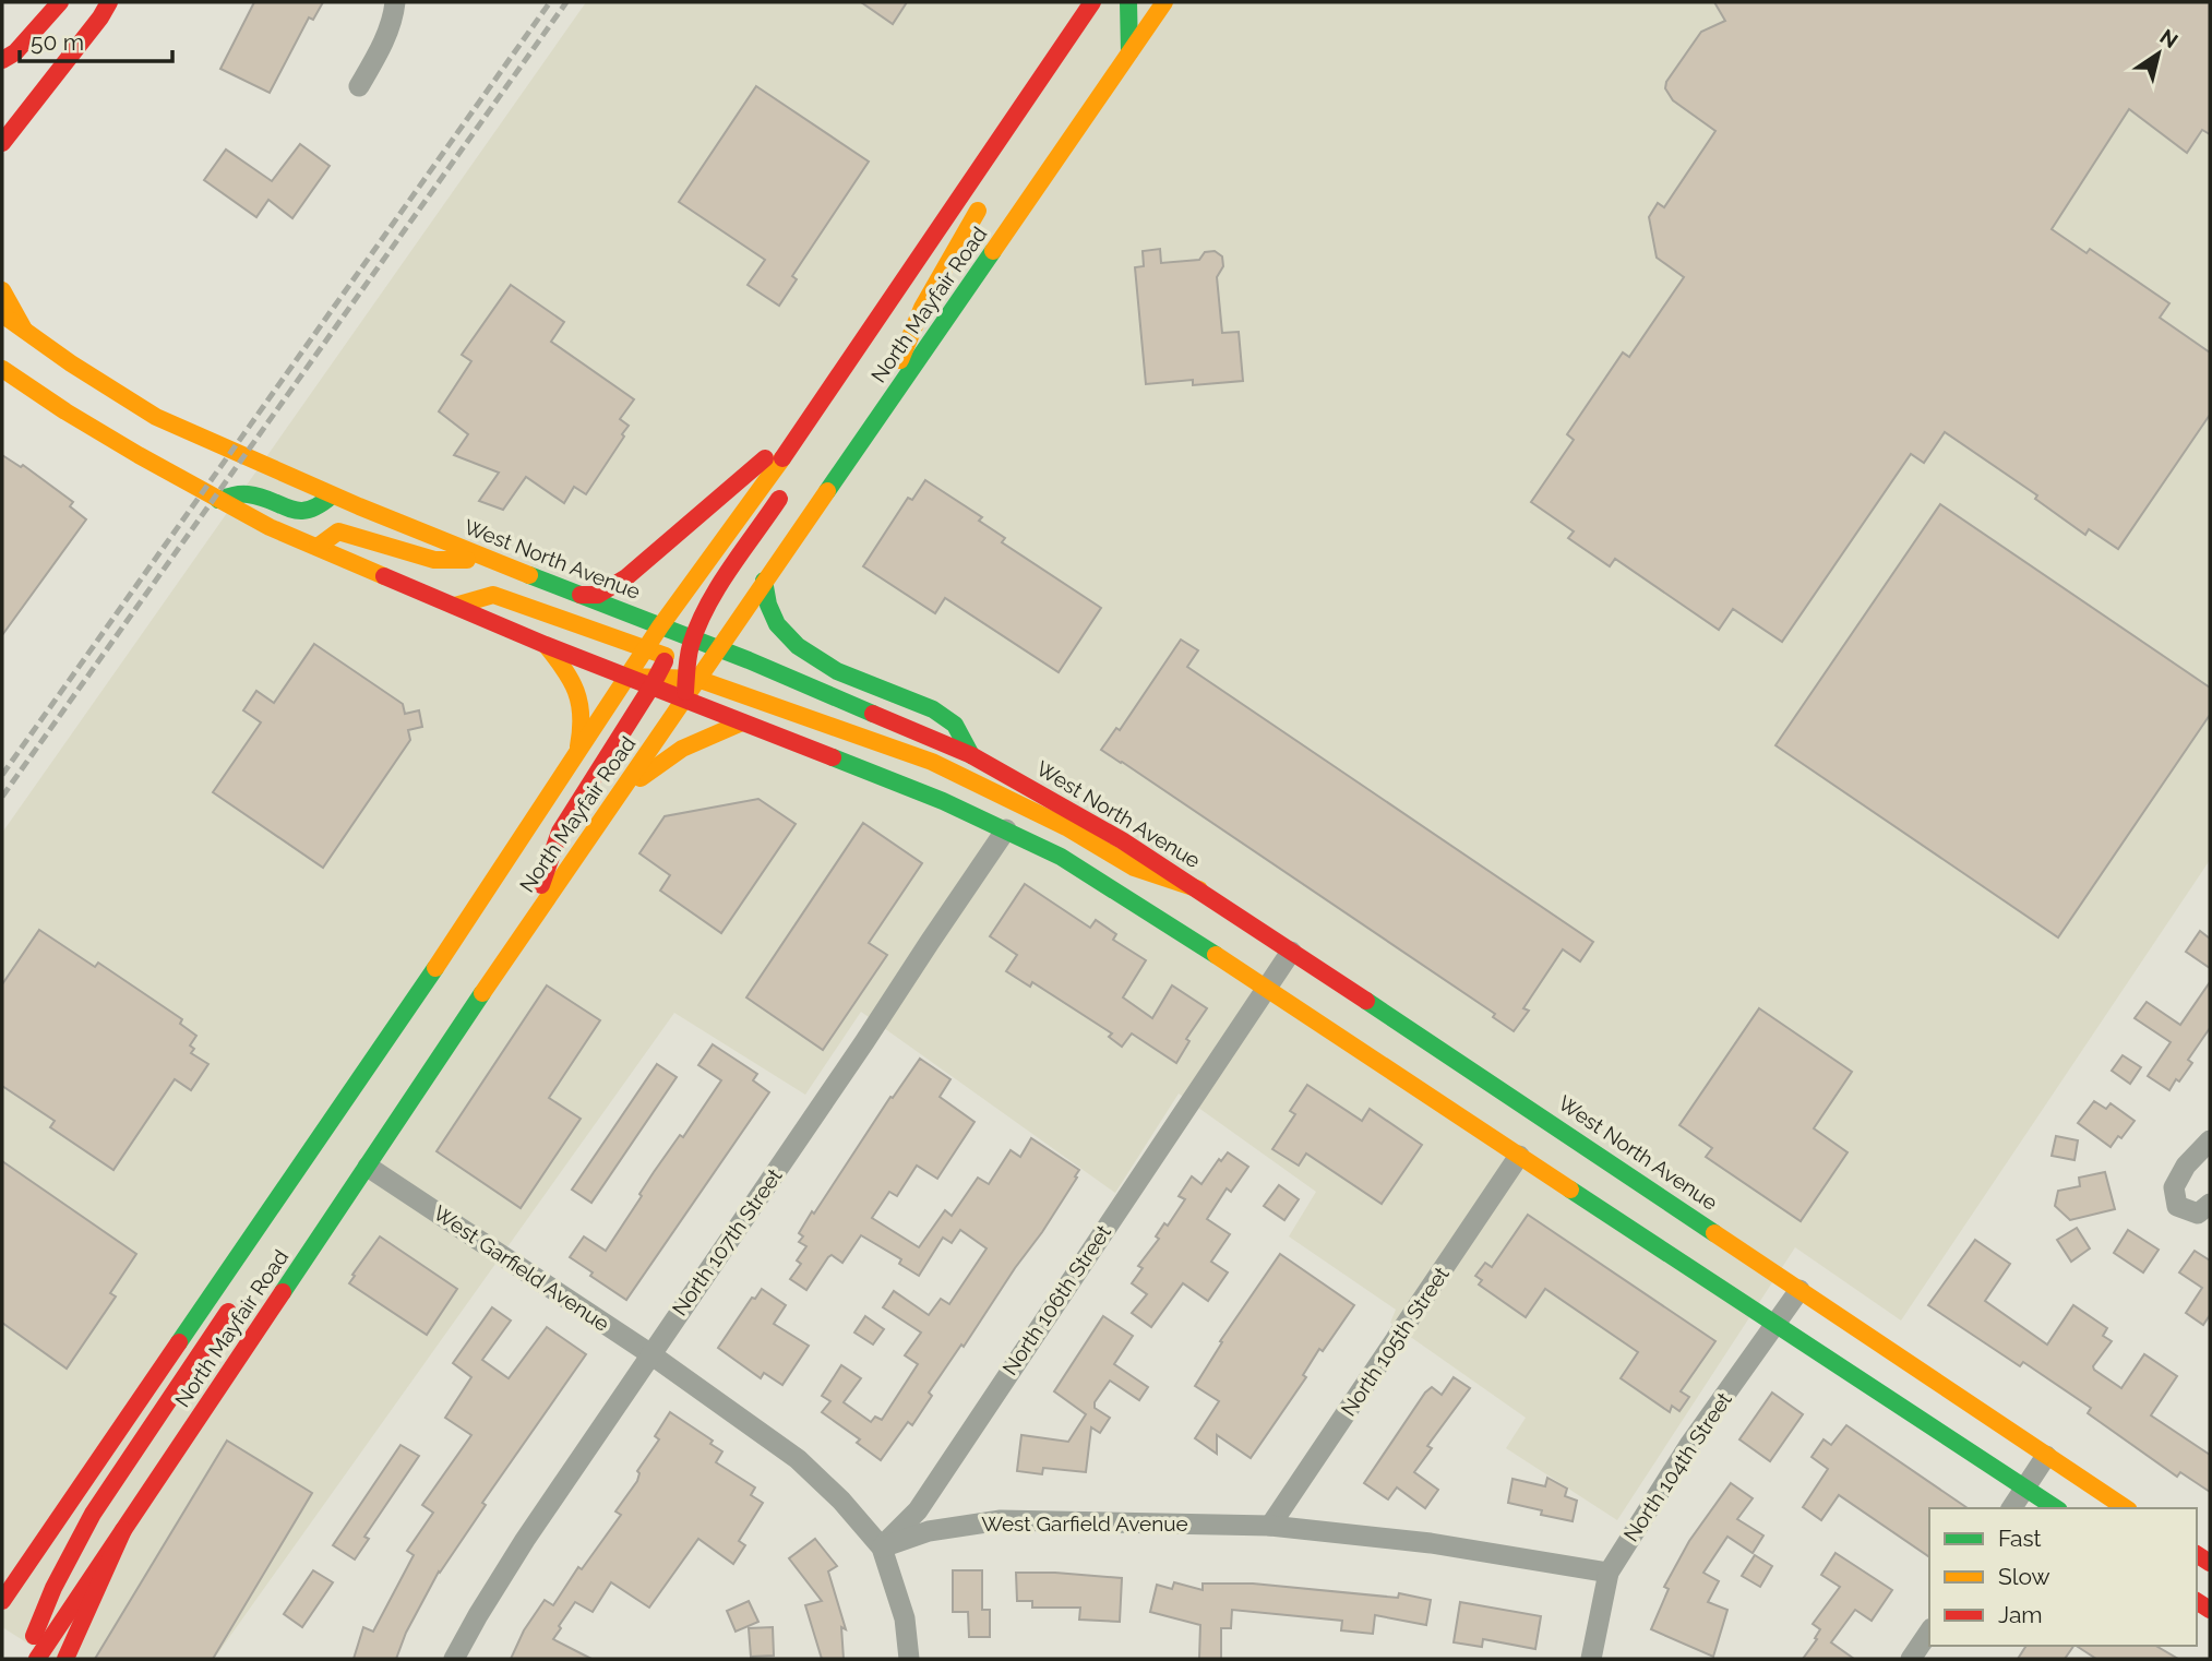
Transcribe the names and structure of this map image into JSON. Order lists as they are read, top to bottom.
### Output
{
  "streets": {
    "main road": ["North Mayfair Road", "West North Avenue"],
    "street": [
      "North 107th Street",
      "West Garfield Avenue",
      "North 106th Street",
      "North 105th Street",
      "North 104th Street"
    ]
  },
  "crossings": [
    ["North Mayfair Road", "West North Avenue"],
    ["North Mayfair Road", "West Garfield Avenue"],
    ["West North Avenue", "North 106th Street"],
    ["West North Avenue", "North 104th Street"],
    ["North 107th Street", "West Garfield Avenue"],
    ["West Garfield Avenue", "North 106th Street"],
    ["West Garfield Avenue", "North 105th Street"],
    ["West Garfield Avenue", "North 104th Street"]
  ],
  "legend": ["Fast", "Slow", "Jam"],
  "scale_bar": "50 m",
  "north": "top right"
}
